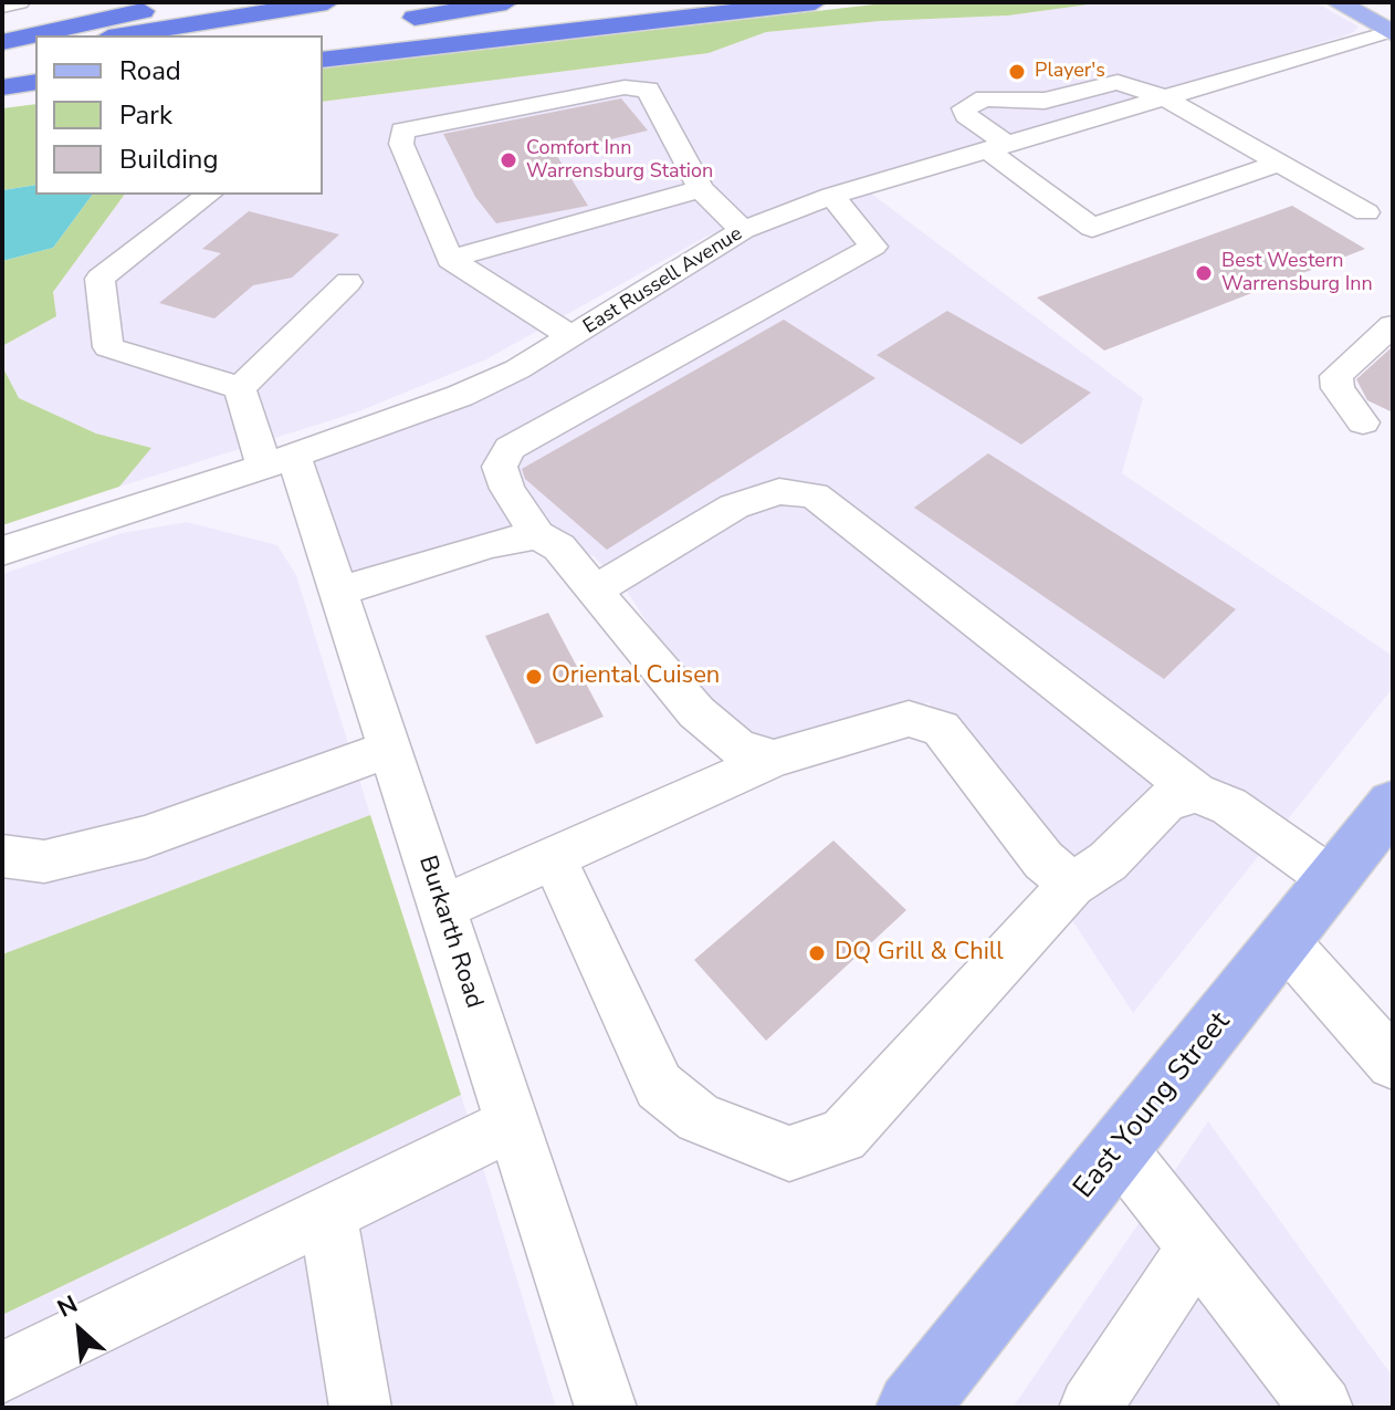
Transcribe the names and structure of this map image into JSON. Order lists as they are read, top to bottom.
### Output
{
  "streets": {
    "main road": ["East Young Street"],
    "street": ["East Russell Avenue", "Burkarth Road"]
  },
  "crossings": [
    ["East Russell Avenue", "Burkarth Road"]
  ],
  "places": [
    "Player's",
    "Comfort Inn Warrensburg Station",
    "Best Western Warrensburg Inn",
    "Oriental Cuisen",
    "DQ Grill & Chill"
  ],
  "legend": ["Road", "Park", "Building"],
  "north": "top left"
}
